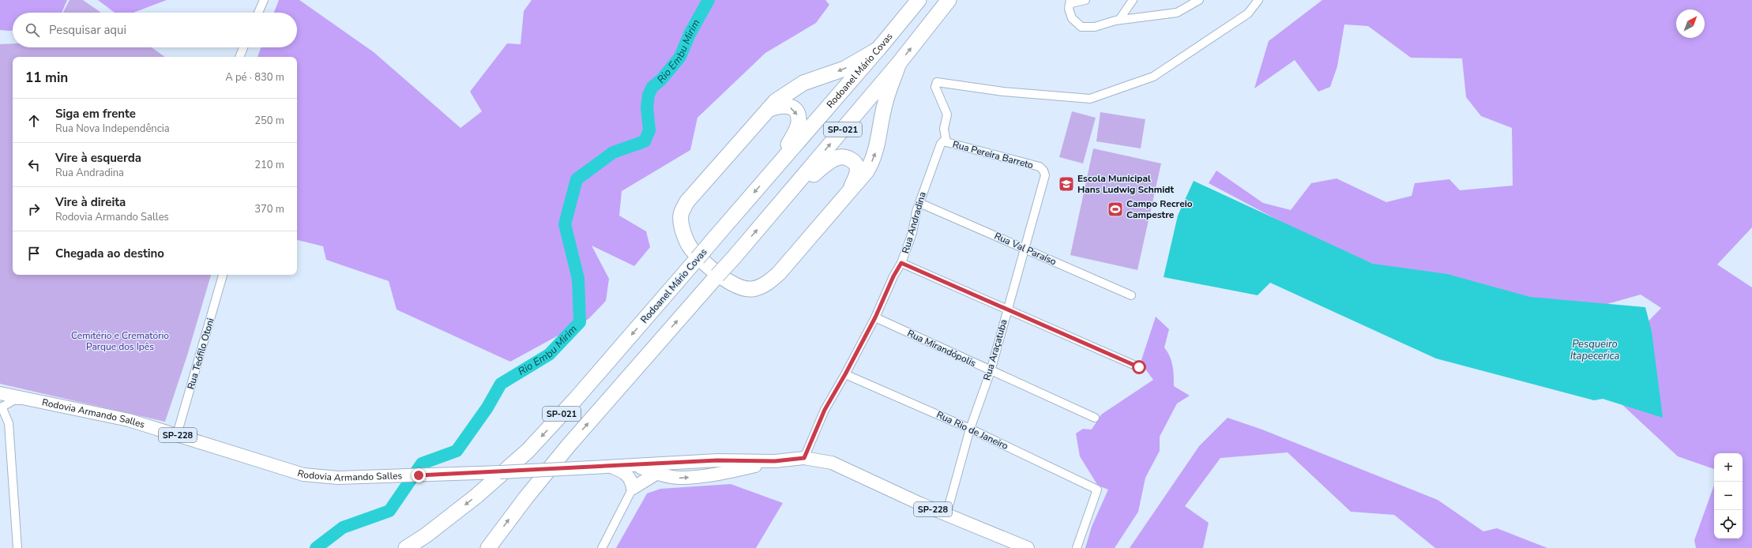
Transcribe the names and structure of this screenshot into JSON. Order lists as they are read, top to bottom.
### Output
{
  "streets": {
    "highway": ["Rodoanel Mário Covas", "SP-021"],
    "main road": ["Rodovia Armando Salles", "SP-228"],
    "street": [
      "Rua Pereira Barreto",
      "Rua Andradina",
      "Rua Val Paraíso",
      "Rua Mirandópolis",
      "Rua Araçatuba",
      "Rua Teófilo Otoni",
      "Rua Rio de Janeiro"
    ]
  },
  "crossings": [
    ["Rua Pereira Barreto", "Rua Andradina"],
    ["Rua Pereira Barreto", "Rua Araçatuba"],
    ["Rua Andradina", "Rua Val Paraíso"],
    ["Rua Andradina", "Rua Mirandópolis"],
    ["Rua Andradina", "Rodovia Armando Salles"],
    ["Rua Andradina", "Rua Rio de Janeiro"],
    ["Rua Val Paraíso", "Rua Araçatuba"],
    ["Rua Mirandópolis", "Rua Araçatuba"],
    ["Rua Araçatuba", "Rodovia Armando Salles"],
    ["Rua Araçatuba", "Rua Rio de Janeiro"],
    ["Rua Teófilo Otoni", "Rodovia Armando Salles"]
  ],
  "water": ["Rio Embu Mirim", "Pesqueiro Itapecerica"],
  "parks": ["Cemitério e Crematório Parque dos Ipês"],
  "places": {
    "school or university": ["Escola Municipal Hans Ludwig Schmidt"],
    "sports": ["Campo Recreio Campestre"]
  },
  "north": "top right",
  "page": {
    "search": "Pesquisar aqui",
    "heading": ["11 min", "A pé · 830 m"],
    "list": [
      ["Siga em frente", "Rua Nova Independência", "250 m"],
      ["Vire à esquerda", "Rua Andradina", "210 m"],
      ["Vire à direita", "Rodovia Armando Salles", "370 m"],
      "Chegada ao destino"
    ],
    "map_buttons": ["+", "−"]
  }
}
